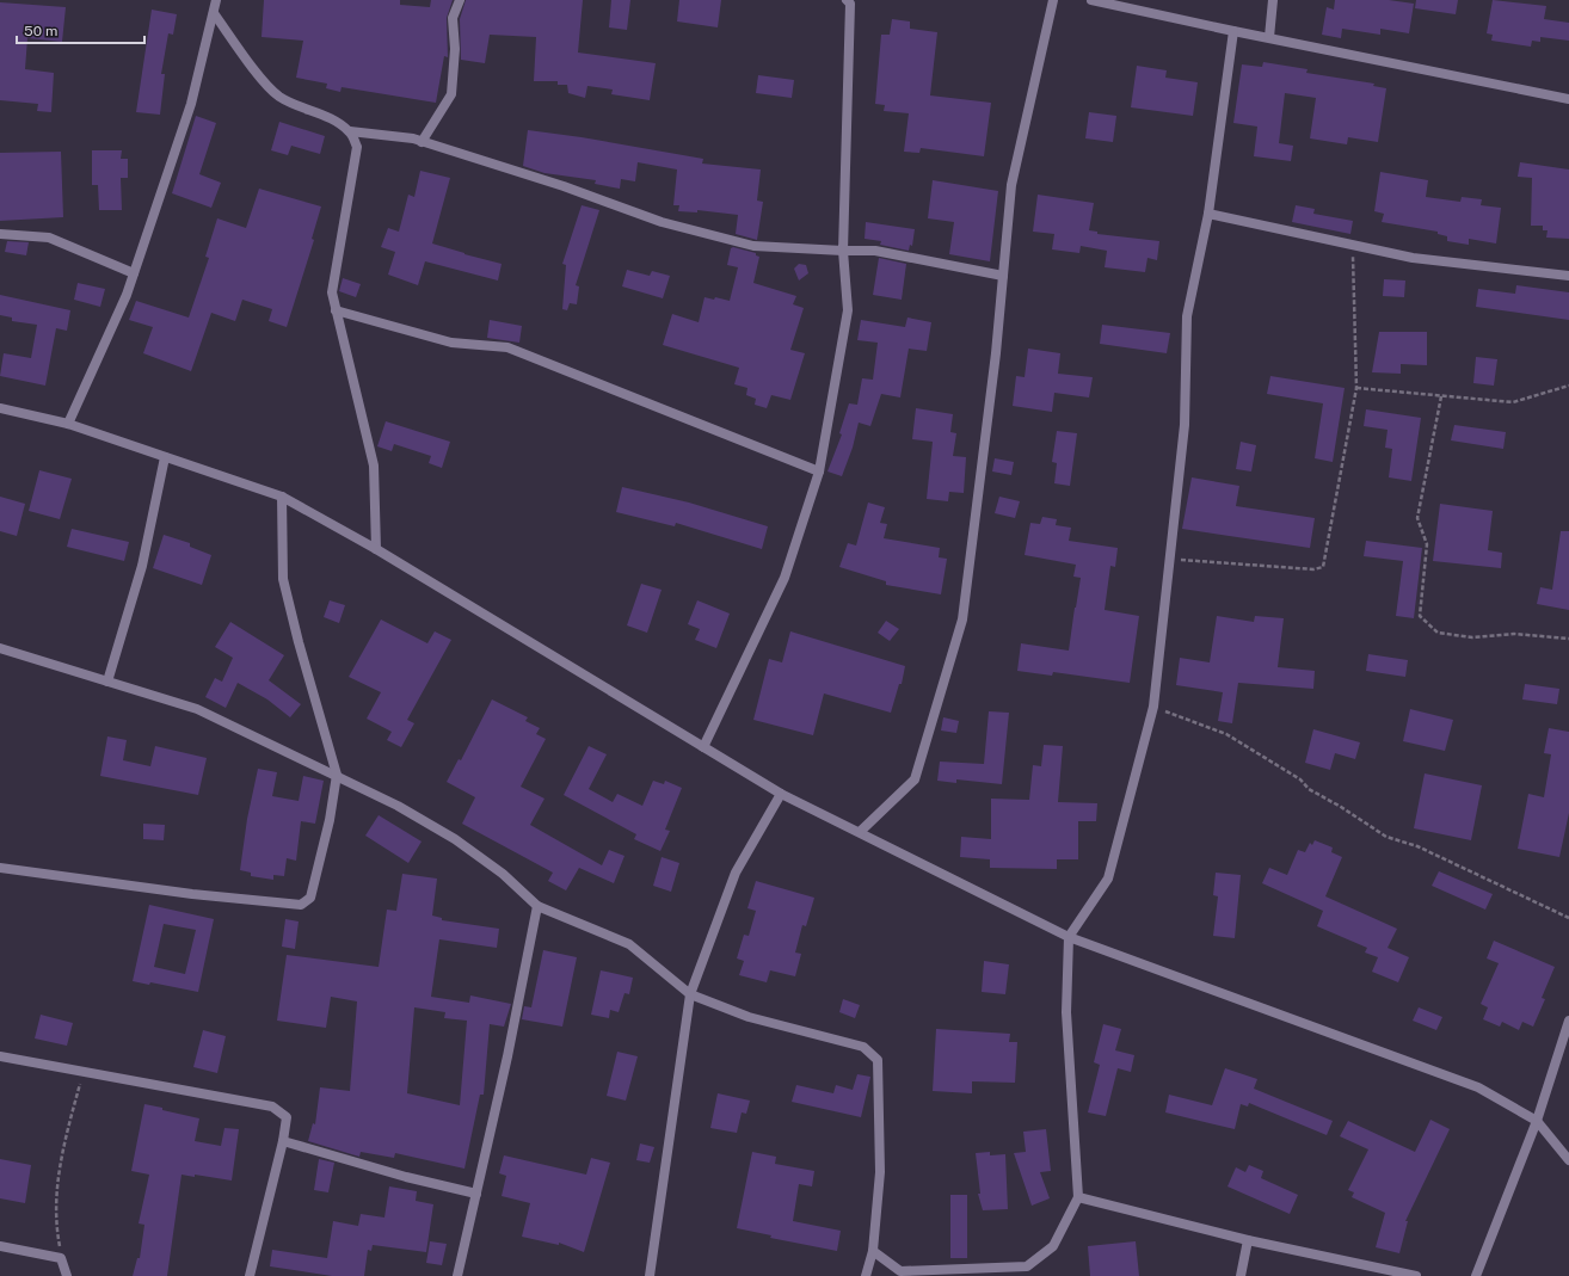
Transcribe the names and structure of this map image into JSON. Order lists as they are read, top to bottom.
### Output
{
  "scale_bar": "50 m"
}
